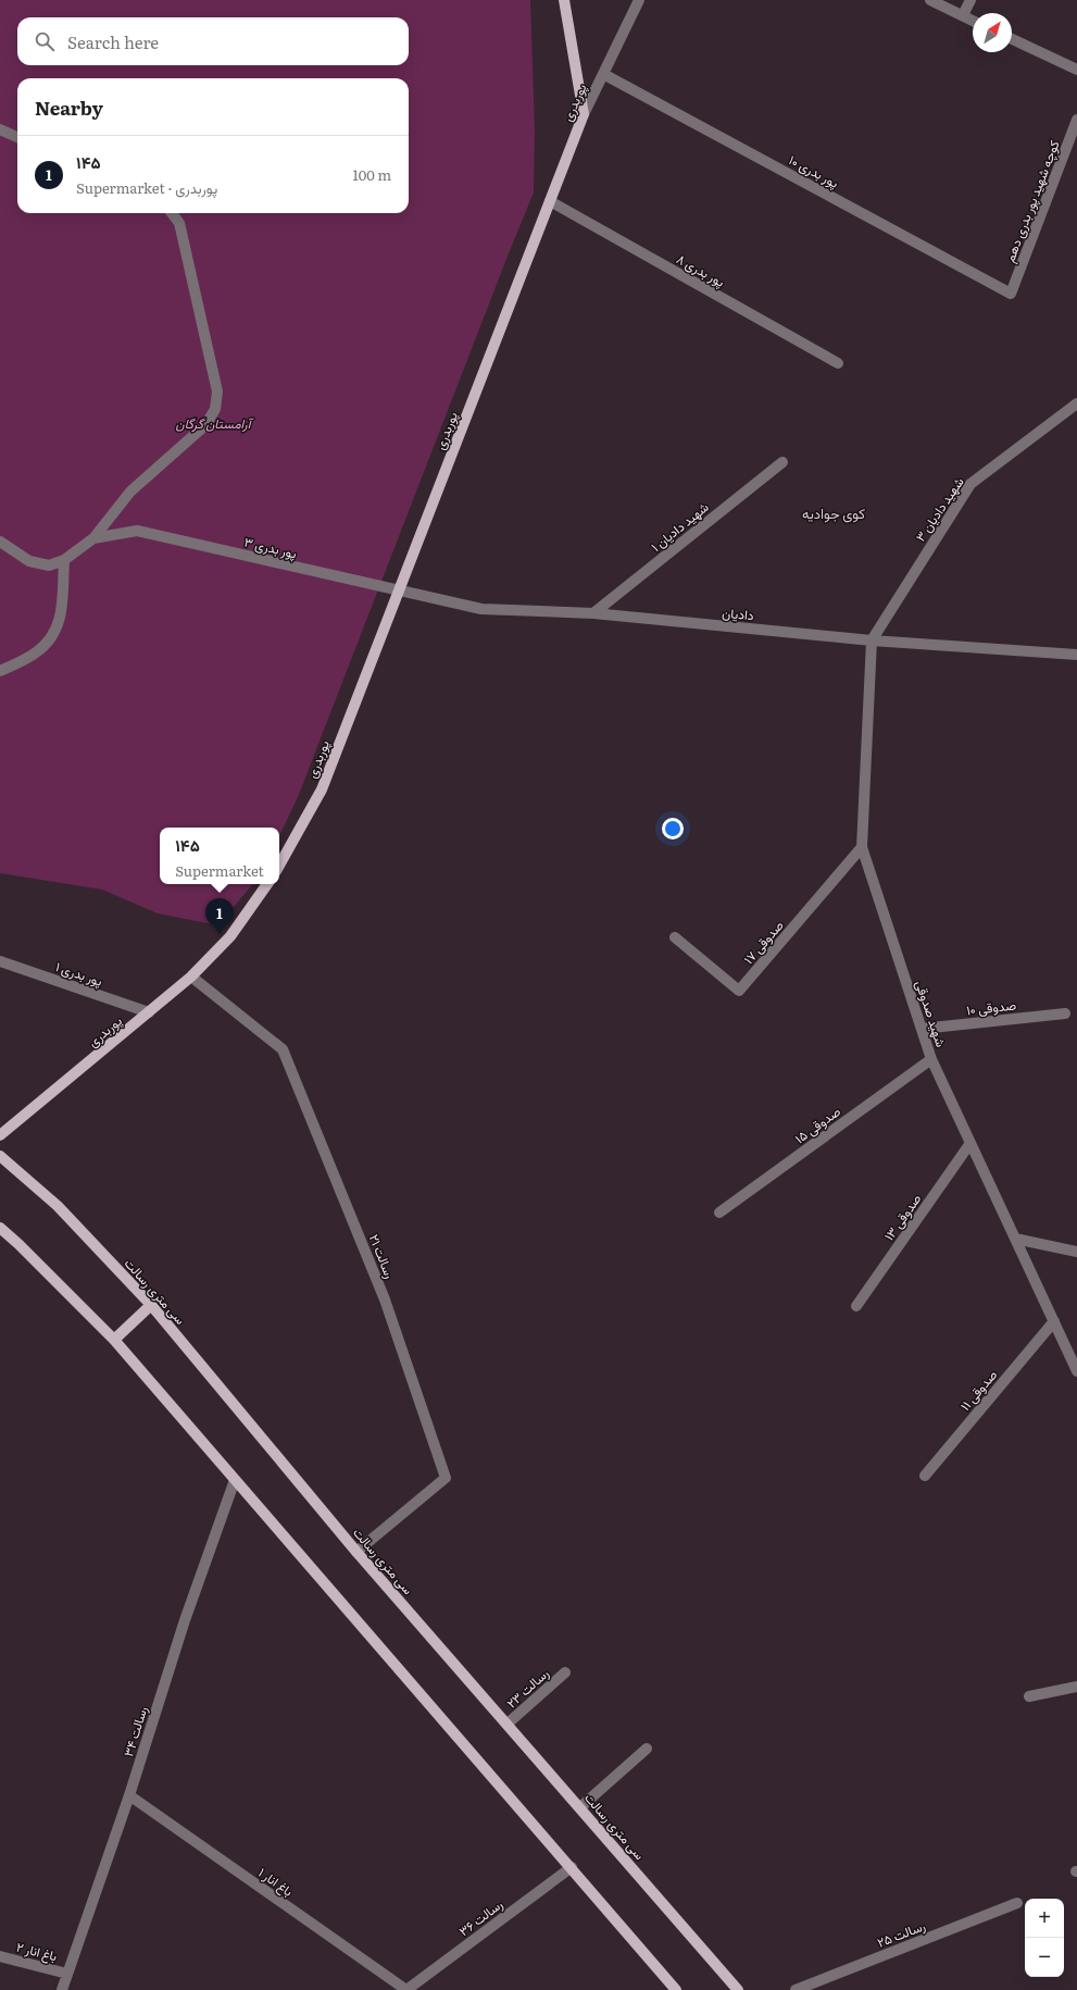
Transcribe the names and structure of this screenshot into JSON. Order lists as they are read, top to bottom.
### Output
{
  "streets": {
    "main road": ["پوربدری", "سی متری رسالت"],
    "street": [
      "پور بدری ۱۰",
      "کوچه شهید پور بدری دهم",
      "پور بدری ۸",
      "۳ شهید دادیان",
      "۱ شهید دادیان",
      "پور بدری ۳",
      "دادیان",
      "۱۷ صدوقی",
      "پور بدری ۱",
      "۱۰ صدوقی",
      "شهید صدوقی",
      "۱۵ صدوقی",
      "۱۳ صدوقی",
      "۲۱ رسالت",
      "۱۱ صدوقی",
      "رسالت ۲۳",
      "رسالت ۳۴",
      "باغ انار ۱",
      "رسالت ۳۶",
      "۲۵ رسالت",
      "باغ انار ۲"
    ]
  },
  "crossings": [
    ["پوربدری", "پور بدری ۱۰"],
    ["پوربدری", "پور بدری ۸"],
    ["پوربدری", "پور بدری ۳"],
    ["پوربدری", "دادیان"],
    ["پوربدری", "پور بدری ۱"],
    ["پوربدری", "۲۱ رسالت"],
    ["پور بدری ۱۰", "کوچه شهید پور بدری دهم"],
    ["۳ شهید دادیان", "دادیان"],
    ["۳ شهید دادیان", "شهید صدوقی"],
    ["۱ شهید دادیان", "دادیان"],
    ["پور بدری ۳", "دادیان"],
    ["دادیان", "شهید صدوقی"],
    ["۱۷ صدوقی", "شهید صدوقی"],
    ["۱۰ صدوقی", "شهید صدوقی"],
    ["شهید صدوقی", "۱۵ صدوقی"],
    ["شهید صدوقی", "۱۳ صدوقی"],
    ["شهید صدوقی", "۱۱ صدوقی"],
    ["۲۱ رسالت", "سی متری رسالت"],
    ["سی متری رسالت", "رسالت ۲۳"],
    ["رسالت ۳۴", "باغ انار ۱"],
    ["رسالت ۳۴", "باغ انار ۲"],
    ["باغ انار ۱", "رسالت ۳۶"]
  ],
  "districts": ["کوی جوادیه"],
  "parks": ["آرامستان گرگان"],
  "north": "top right",
  "page": {
    "search": "Search here",
    "heading": "Nearby",
    "list": [
      {
        "mark": "1",
        "name": "۱۴۵",
        "note": "Supermarket · پوربدری",
        "value": "100 m"
      }
    ],
    "popup": ["۱۴۵", "Supermarket"],
    "pins": "1",
    "map_buttons": ["+", "−"]
  }
}
